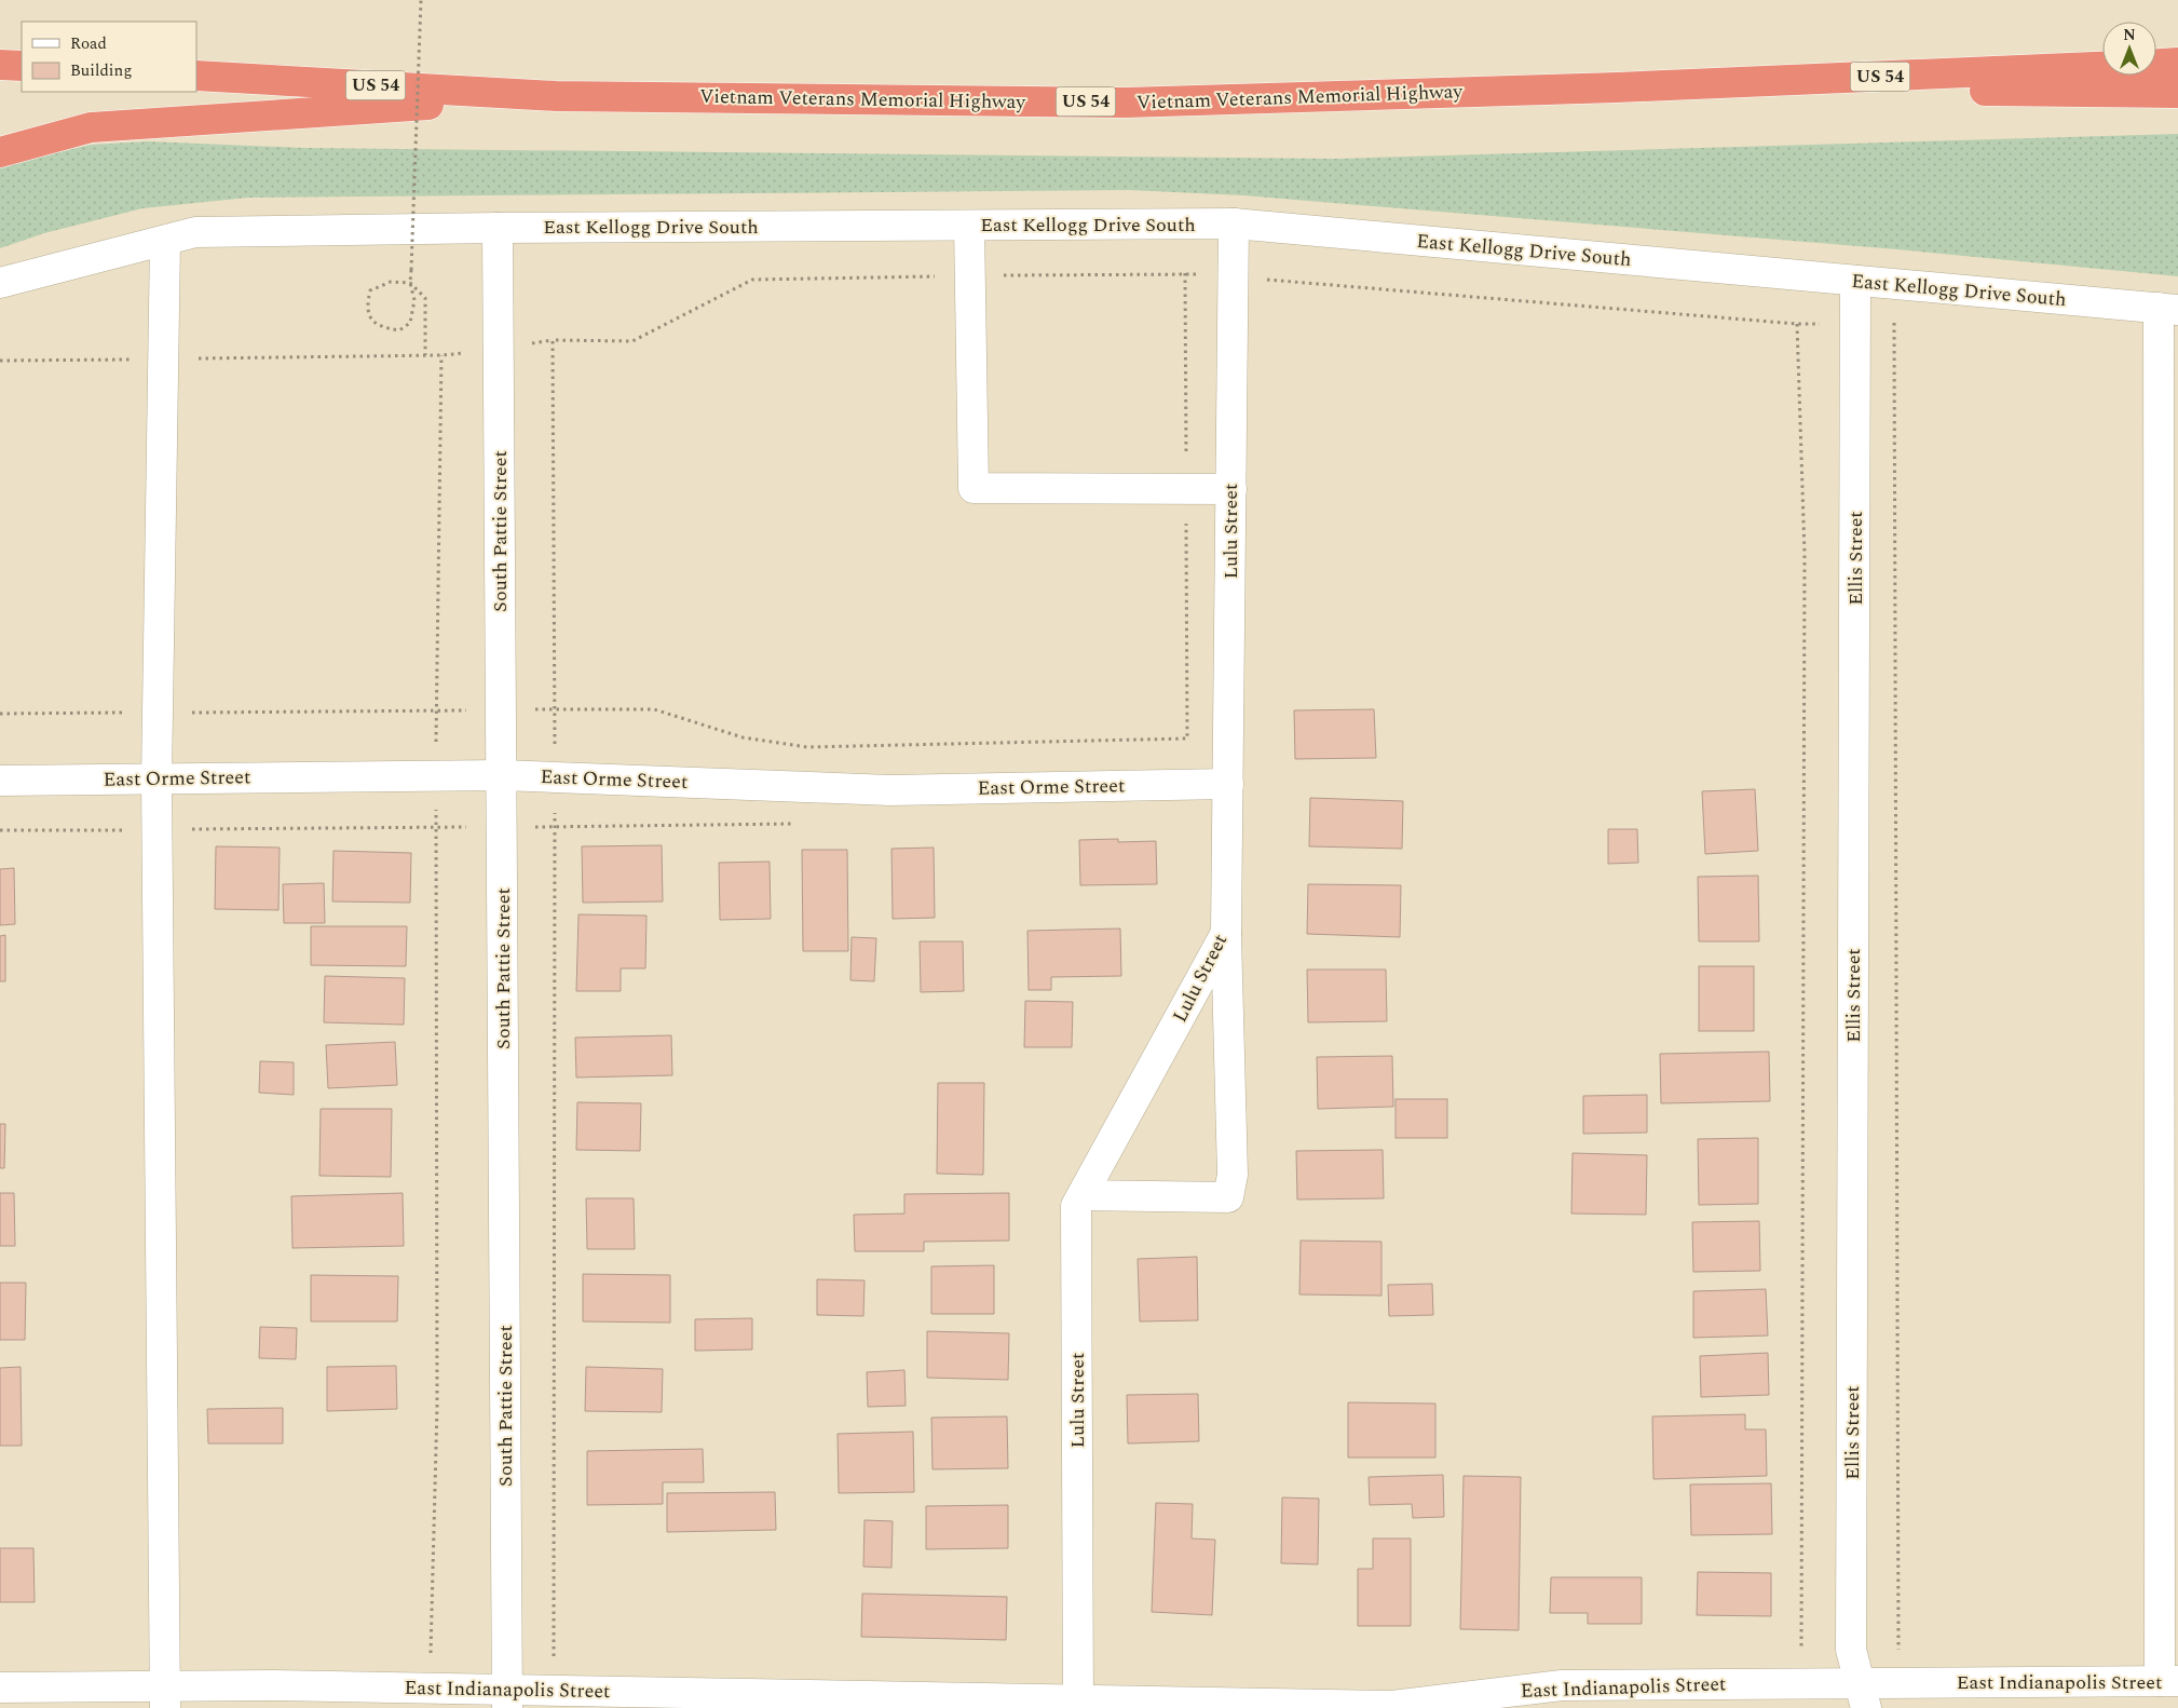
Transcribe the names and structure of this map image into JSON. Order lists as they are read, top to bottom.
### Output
{
  "streets": {
    "highway": ["US 54", "Vietnam Veterans Memorial Highway"],
    "street": [
      "East Kellogg Drive South",
      "South Pattie Street",
      "Lulu Street",
      "Ellis Street",
      "East Orme Street",
      "East Indianapolis Street"
    ]
  },
  "crossings": [
    ["East Kellogg Drive South", "South Pattie Street"],
    ["East Kellogg Drive South", "Lulu Street"],
    ["East Kellogg Drive South", "Ellis Street"],
    ["South Pattie Street", "East Orme Street"],
    ["South Pattie Street", "East Indianapolis Street"],
    ["Lulu Street", "East Orme Street"],
    ["Lulu Street", "East Indianapolis Street"],
    ["Ellis Street", "East Indianapolis Street"]
  ],
  "legend": ["Road", "Building"],
  "north": "top"
}
